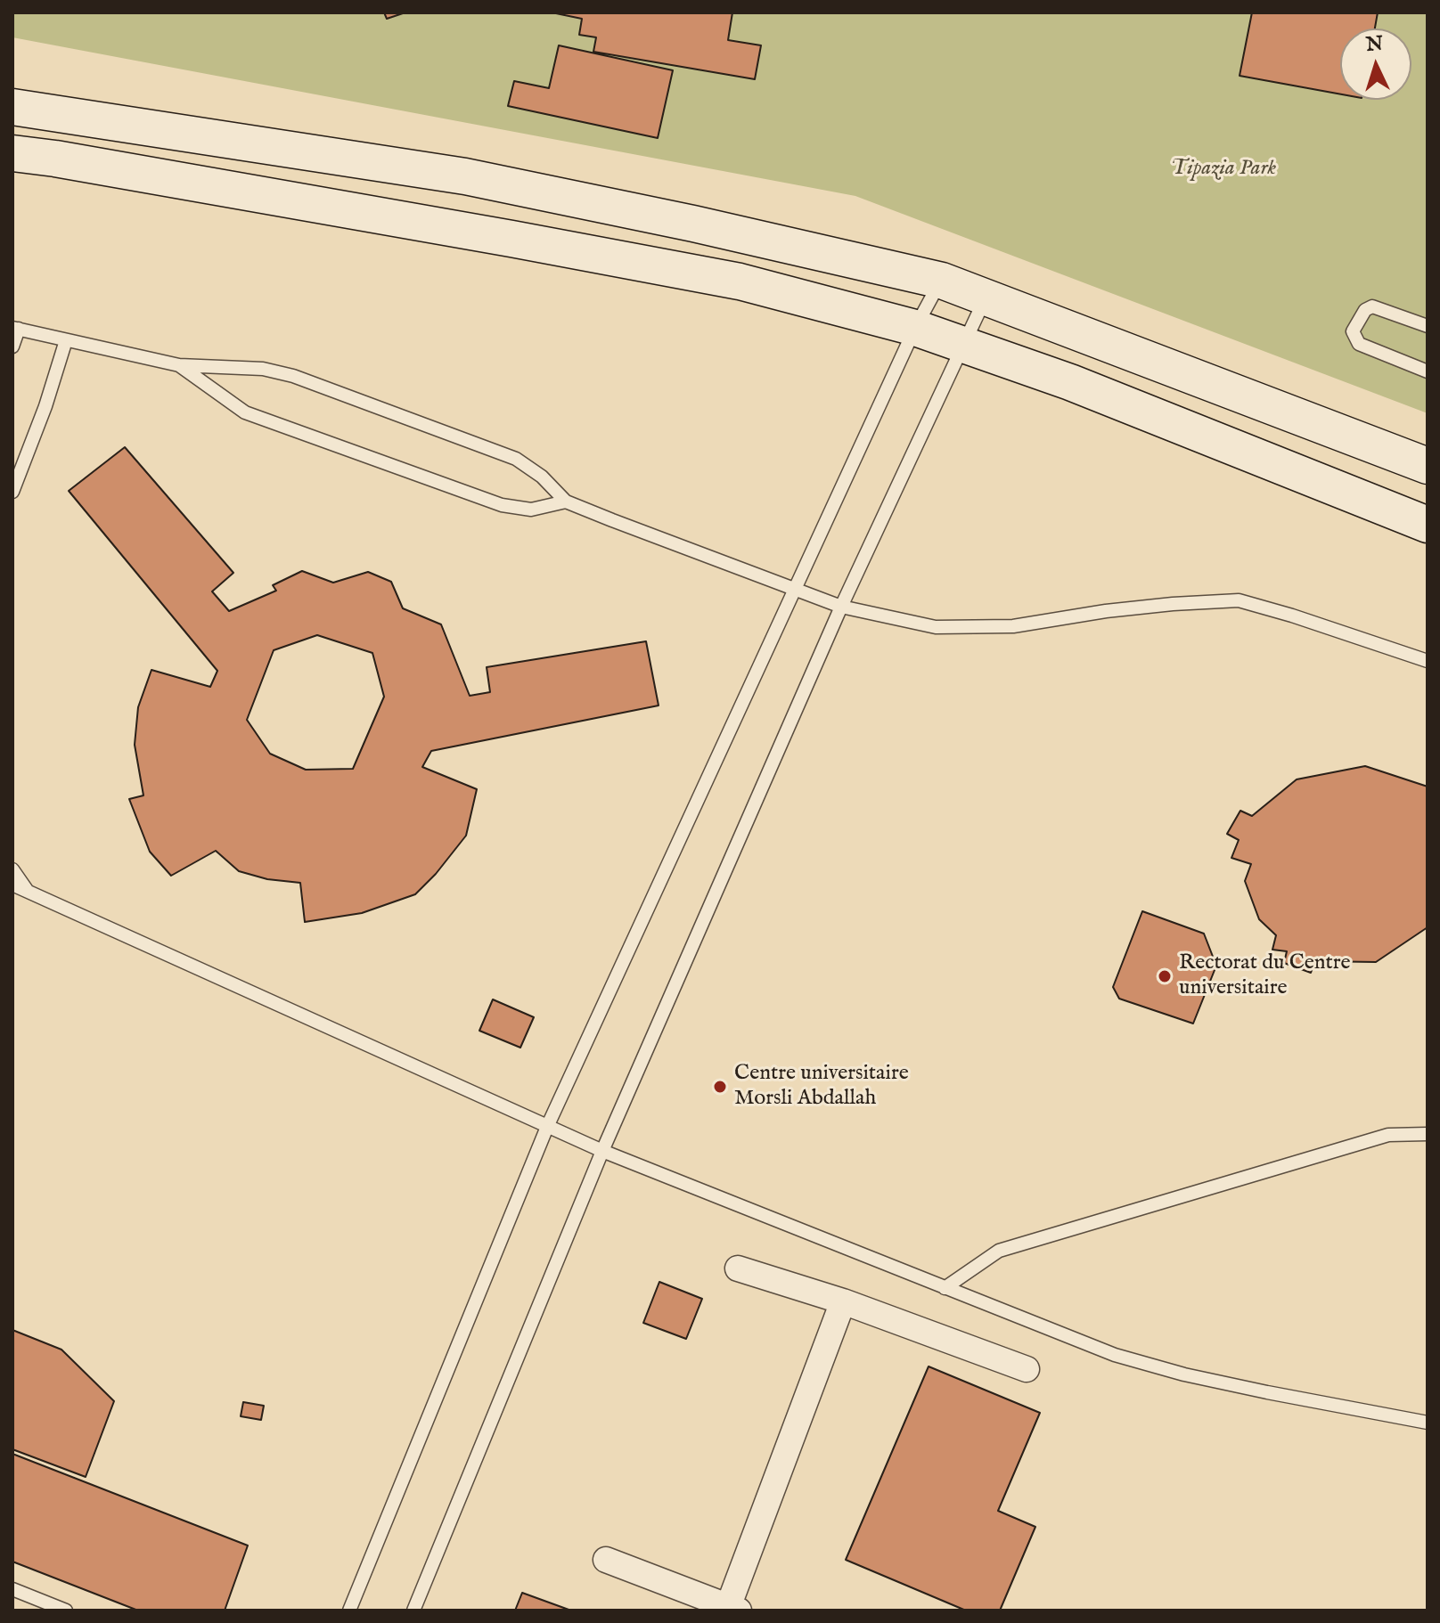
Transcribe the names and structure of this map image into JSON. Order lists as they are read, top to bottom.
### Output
{
  "parks": ["Tipazia Park"],
  "places": ["Rectorat du Centre universitaire", "Centre universitaire Morsli Abdallah"],
  "north": "top"
}
